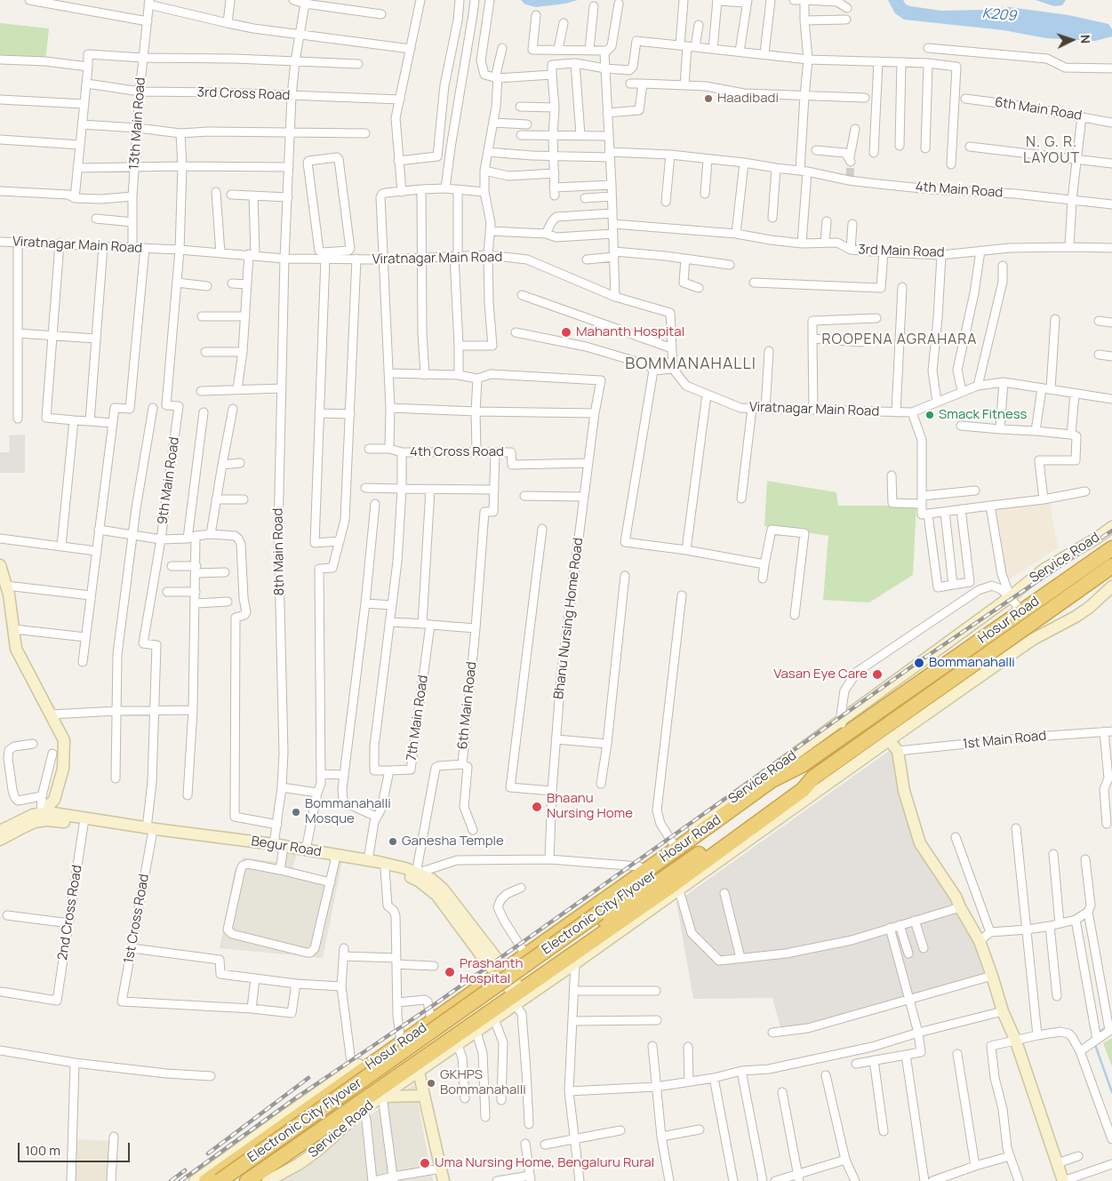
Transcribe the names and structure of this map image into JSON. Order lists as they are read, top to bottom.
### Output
{
  "streets": {
    "highway": ["Hosur Road", "Electronic City Flyover"],
    "street": [
      "3rd Cross Road",
      "6th Main Road",
      "13th Main Road",
      "4th Main Road",
      "Viratnagar Main Road",
      "3rd Main Road",
      "4th Cross Road",
      "9th Main Road",
      "8th Main Road",
      "Service Road",
      "Bhanu Nursing Home Road",
      "7th Main Road",
      "1st Main Road",
      "Begur Road",
      "2nd Cross Road",
      "1st Cross Road"
    ]
  },
  "crossings": [
    ["3rd Cross Road", "13th Main Road"],
    ["3rd Cross Road", "8th Main Road"],
    ["6th Main Road", "Begur Road"],
    ["13th Main Road", "Viratnagar Main Road"],
    ["Viratnagar Main Road", "9th Main Road"],
    ["Viratnagar Main Road", "8th Main Road"],
    ["4th Cross Road", "Bhanu Nursing Home Road"],
    ["9th Main Road", "Begur Road"],
    ["9th Main Road", "1st Cross Road"],
    ["8th Main Road", "Begur Road"],
    ["Service Road", "Hosur Road"],
    ["Service Road", "Begur Road"],
    ["Hosur Road", "Begur Road"],
    ["Hosur Road", "Electronic City Flyover"],
    ["7th Main Road", "Begur Road"],
    ["Begur Road", "2nd Cross Road"],
    ["Begur Road", "1st Cross Road"]
  ],
  "districts": ["N. G. R. LAYOUT", "ROOPENA AGRAHARA", "BOMMANAHALLI"],
  "water": ["K209"],
  "places": [
    "Haadibadi",
    "Mahanth Hospital",
    "Smack Fitness",
    "Bommanahalli",
    "Vasan Eye Care",
    "Bhaanu Nursing Home",
    "Bommanahalli Mosque",
    "Ganesha Temple",
    "Prashanth Hospital",
    "GKHPS Bommanahalli",
    "Uma Nursing Home, Bengaluru Rural"
  ],
  "scale_bar": "100 m",
  "north": "right"
}
